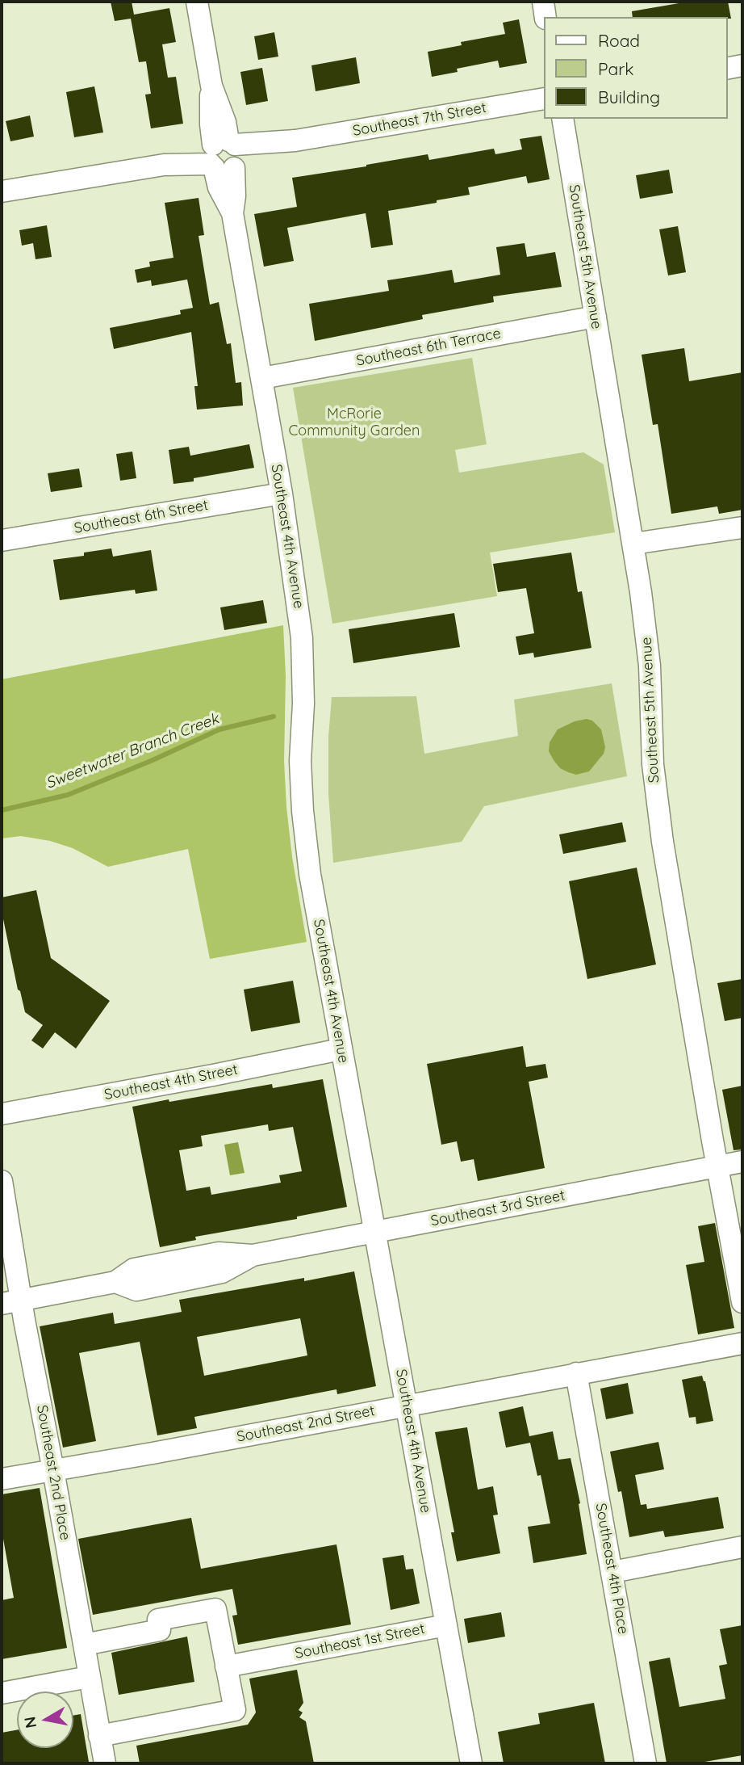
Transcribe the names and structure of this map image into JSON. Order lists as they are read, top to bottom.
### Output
{
  "streets": {
    "street": [
      "Southeast 7th Street",
      "Southeast 5th Avenue",
      "Southeast 6th Terrace",
      "Southeast 6th Street",
      "Southeast 4th Avenue",
      "Southeast 4th Street",
      "Southeast 3rd Street",
      "Southeast 2nd Street",
      "Southeast 2nd Place",
      "Southeast 4th Place",
      "Southeast 1st Street"
    ]
  },
  "crossings": [
    ["Southeast 7th Street", "Southeast 4th Avenue"],
    ["Southeast 5th Avenue", "Southeast 6th Terrace"],
    ["Southeast 5th Avenue", "Southeast 3rd Street"],
    ["Southeast 6th Terrace", "Southeast 4th Avenue"],
    ["Southeast 6th Street", "Southeast 4th Avenue"],
    ["Southeast 4th Avenue", "Southeast 4th Street"],
    ["Southeast 4th Avenue", "Southeast 3rd Street"],
    ["Southeast 4th Avenue", "Southeast 2nd Street"],
    ["Southeast 4th Avenue", "Southeast 1st Street"],
    ["Southeast 3rd Street", "Southeast 2nd Place"],
    ["Southeast 2nd Street", "Southeast 2nd Place"],
    ["Southeast 2nd Street", "Southeast 4th Place"]
  ],
  "water": ["Sweetwater Branch Creek"],
  "parks": ["McRorie Community Garden"],
  "legend": ["Road", "Park", "Building"],
  "north": "left"
}
